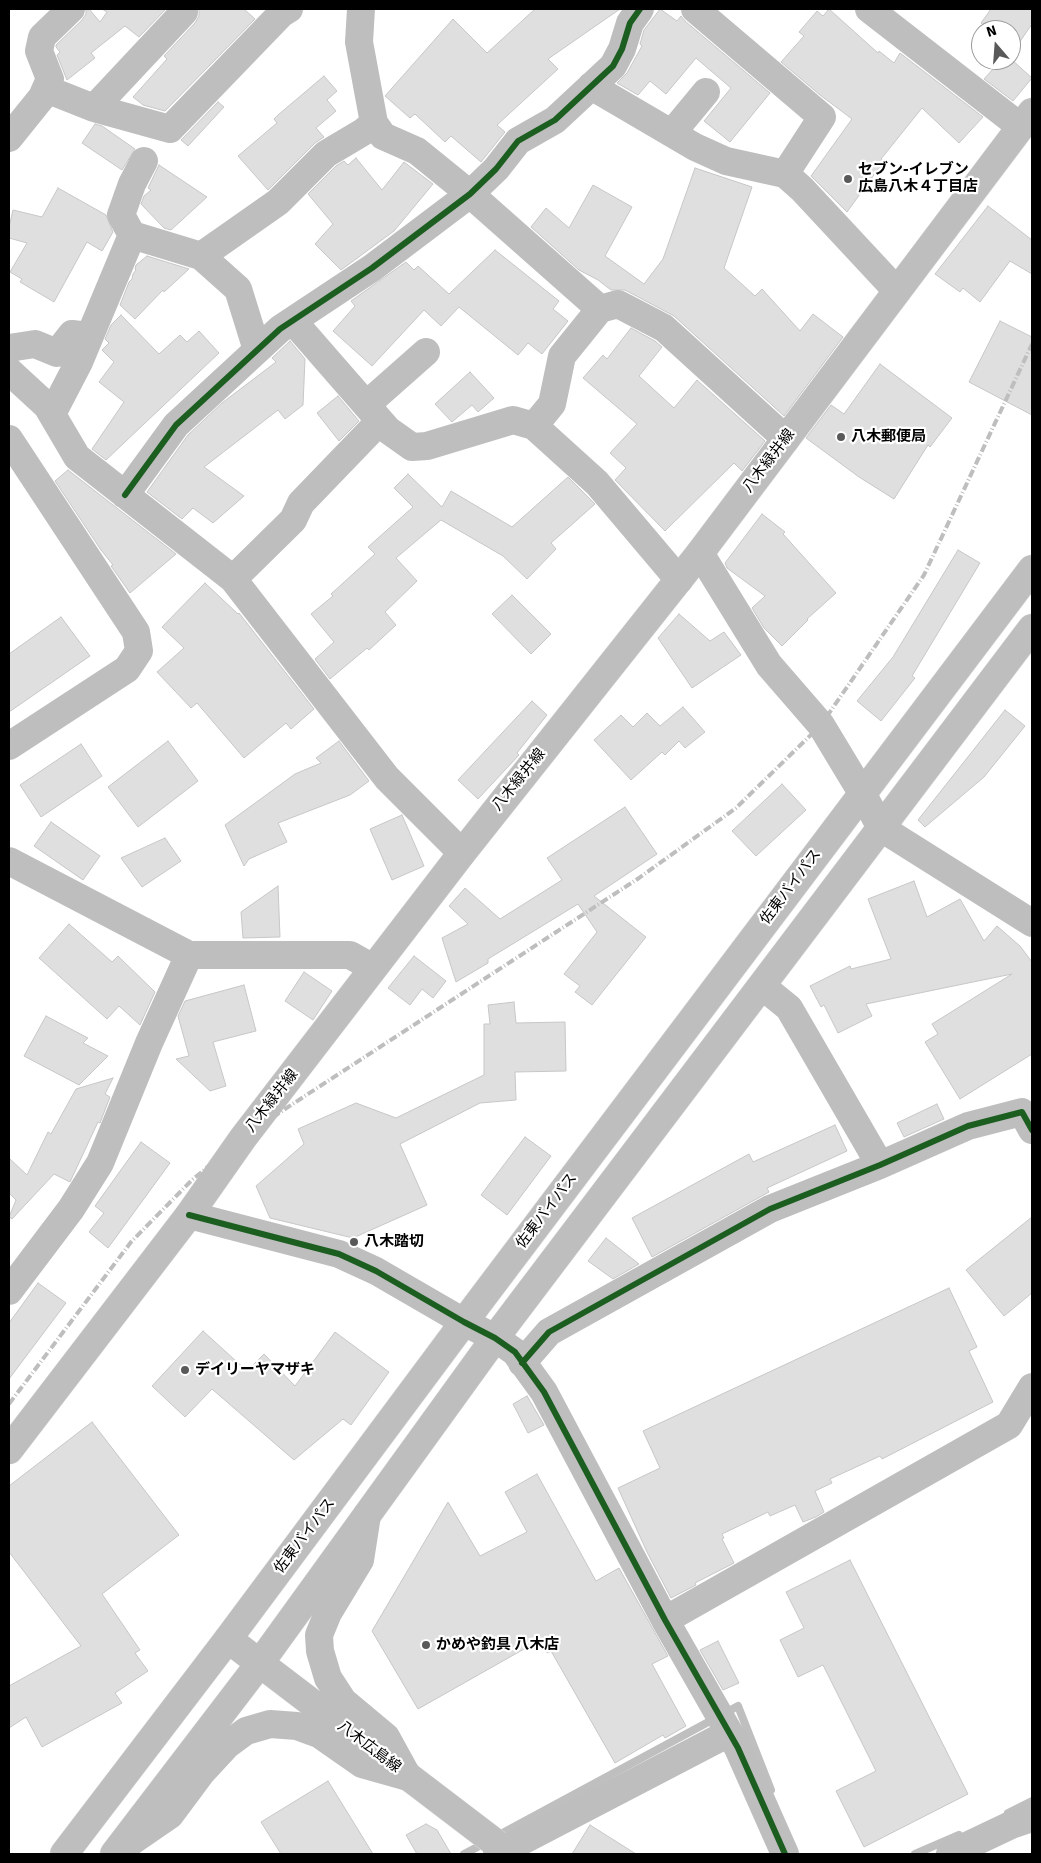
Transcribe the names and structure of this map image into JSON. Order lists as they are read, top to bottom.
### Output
{
  "streets": {
    "main road": ["八木緑井線", "佐東バイパス", "八木広島線"]
  },
  "crossings": [
    ["佐東バイパス", "八木広島線"]
  ],
  "places": [
    "セブン‐イレブン 広島八木４丁目店",
    "八木郵便局",
    "八木踏切",
    "デイリーヤマザキ",
    "かめや釣具 八木店"
  ],
  "north": "top"
}
